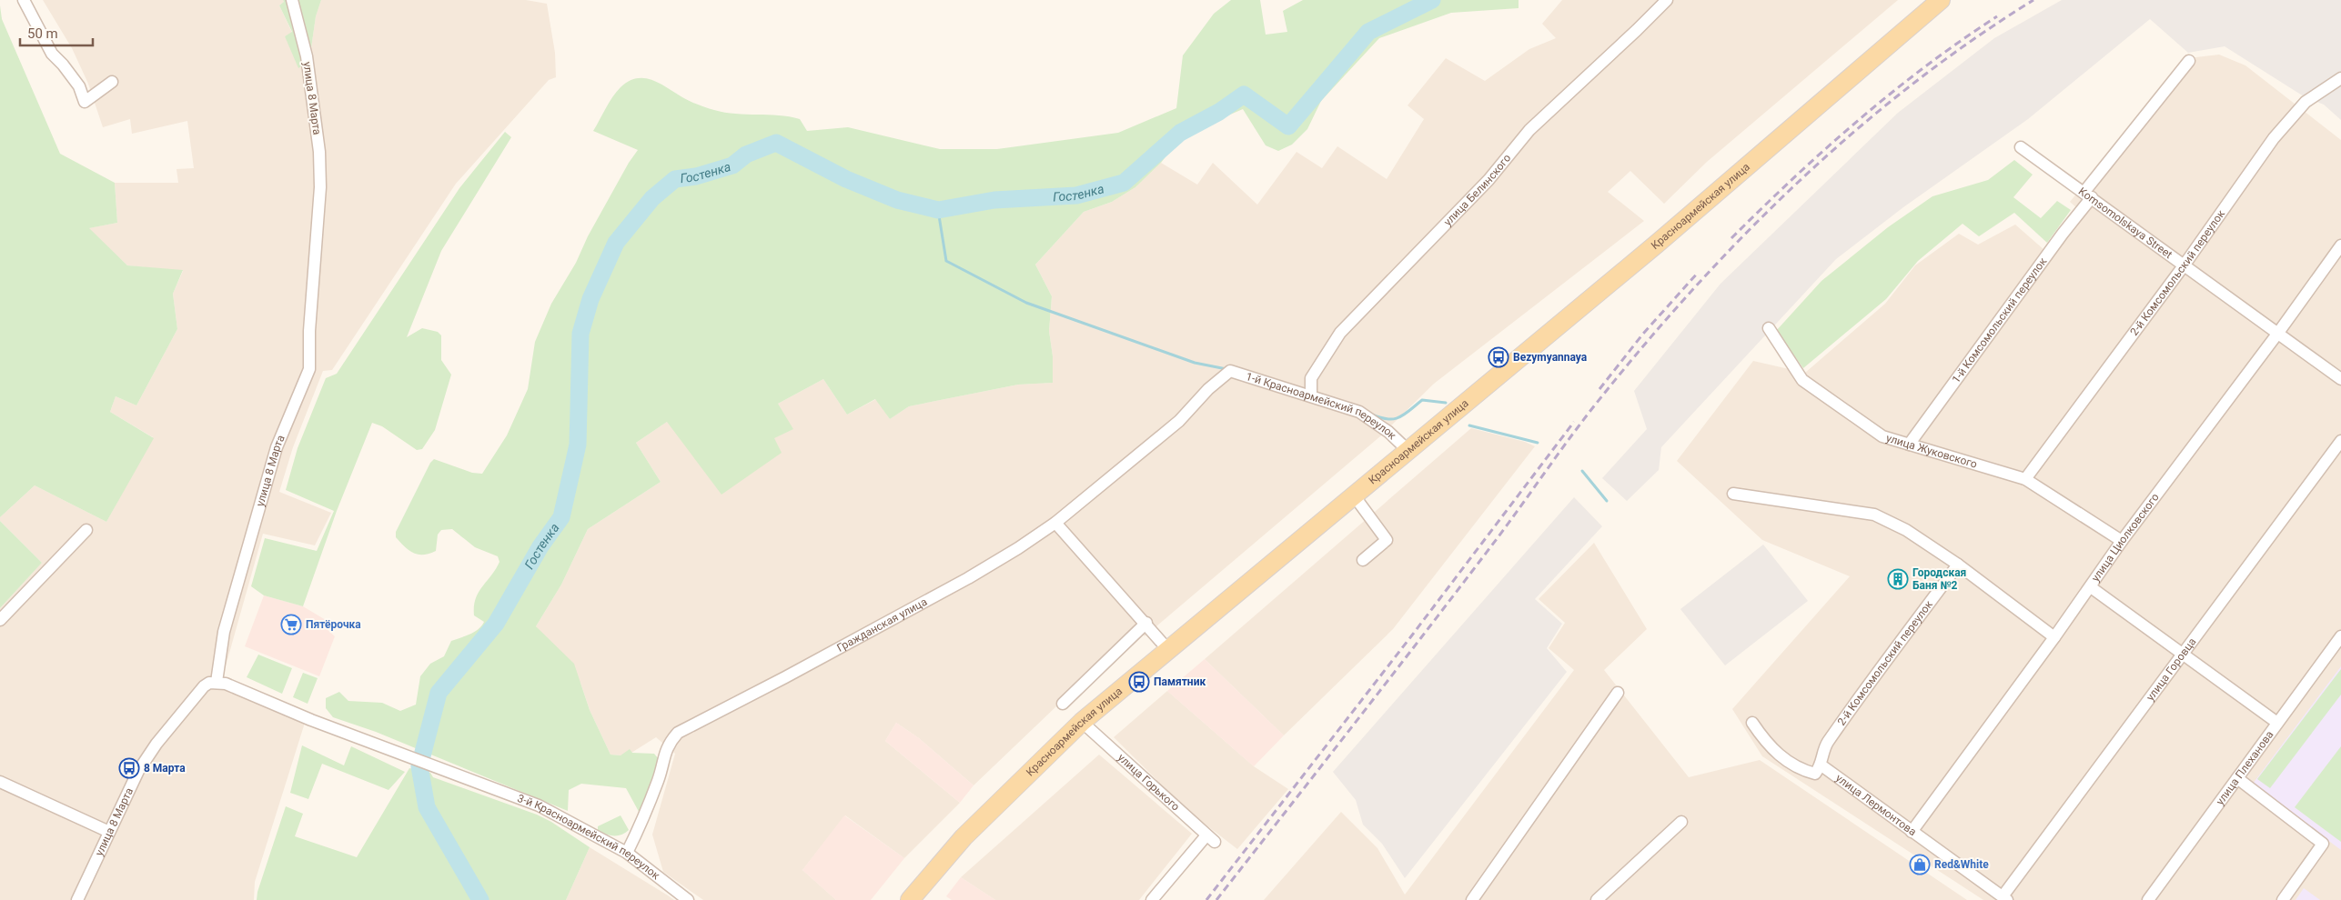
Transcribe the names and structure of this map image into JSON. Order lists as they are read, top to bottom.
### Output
{
  "streets": {
    "main road": ["Красноармейская улица"],
    "street": [
      "улица 8 Марта",
      "улица Белинского",
      "Komsomolskaya Street",
      "2-й Комсомольский переулок",
      "1-й Комсомольский переулок",
      "1-й Красноармейский переулок",
      "улица Жуковского",
      "улица Циолковского",
      "Гражданская улица",
      "улица Горовца",
      "улица Плеханова",
      "улица Горького",
      "улица Лермонтова",
      "3-й Красноармейский переулок"
    ]
  },
  "crossings": [
    ["улица 8 Марта", "3-й Красноармейский переулок"],
    ["улица Белинского", "1-й Красноармейский переулок"],
    ["Красноармейская улица", "1-й Красноармейский переулок"],
    ["Красноармейская улица", "улица Горького"],
    ["Komsomolskaya Street", "2-й Комсомольский переулок"],
    ["Komsomolskaya Street", "1-й Комсомольский переулок"],
    ["Komsomolskaya Street", "улица Циолковского"],
    ["2-й Комсомольский переулок", "улица Жуковского"],
    ["2-й Комсомольский переулок", "улица Лермонтова"],
    ["1-й Комсомольский переулок", "улица Жуковского"],
    ["1-й Красноармейский переулок", "Гражданская улица"],
    ["улица Жуковского", "улица Циолковского"],
    ["улица Циолковского", "улица Лермонтова"],
    ["Гражданская улица", "3-й Красноармейский переулок"],
    ["улица Горовца", "улица Лермонтова"]
  ],
  "water": ["Гостенка"],
  "places": {
    "bus stop": ["Bezymyannaya", "Памятник", "8 Марта"],
    "building": ["Городская Баня №2"],
    "supermarket": ["Пятёрочка"],
    "shop": ["Red&White"]
  },
  "scale_bar": "50 m"
}
